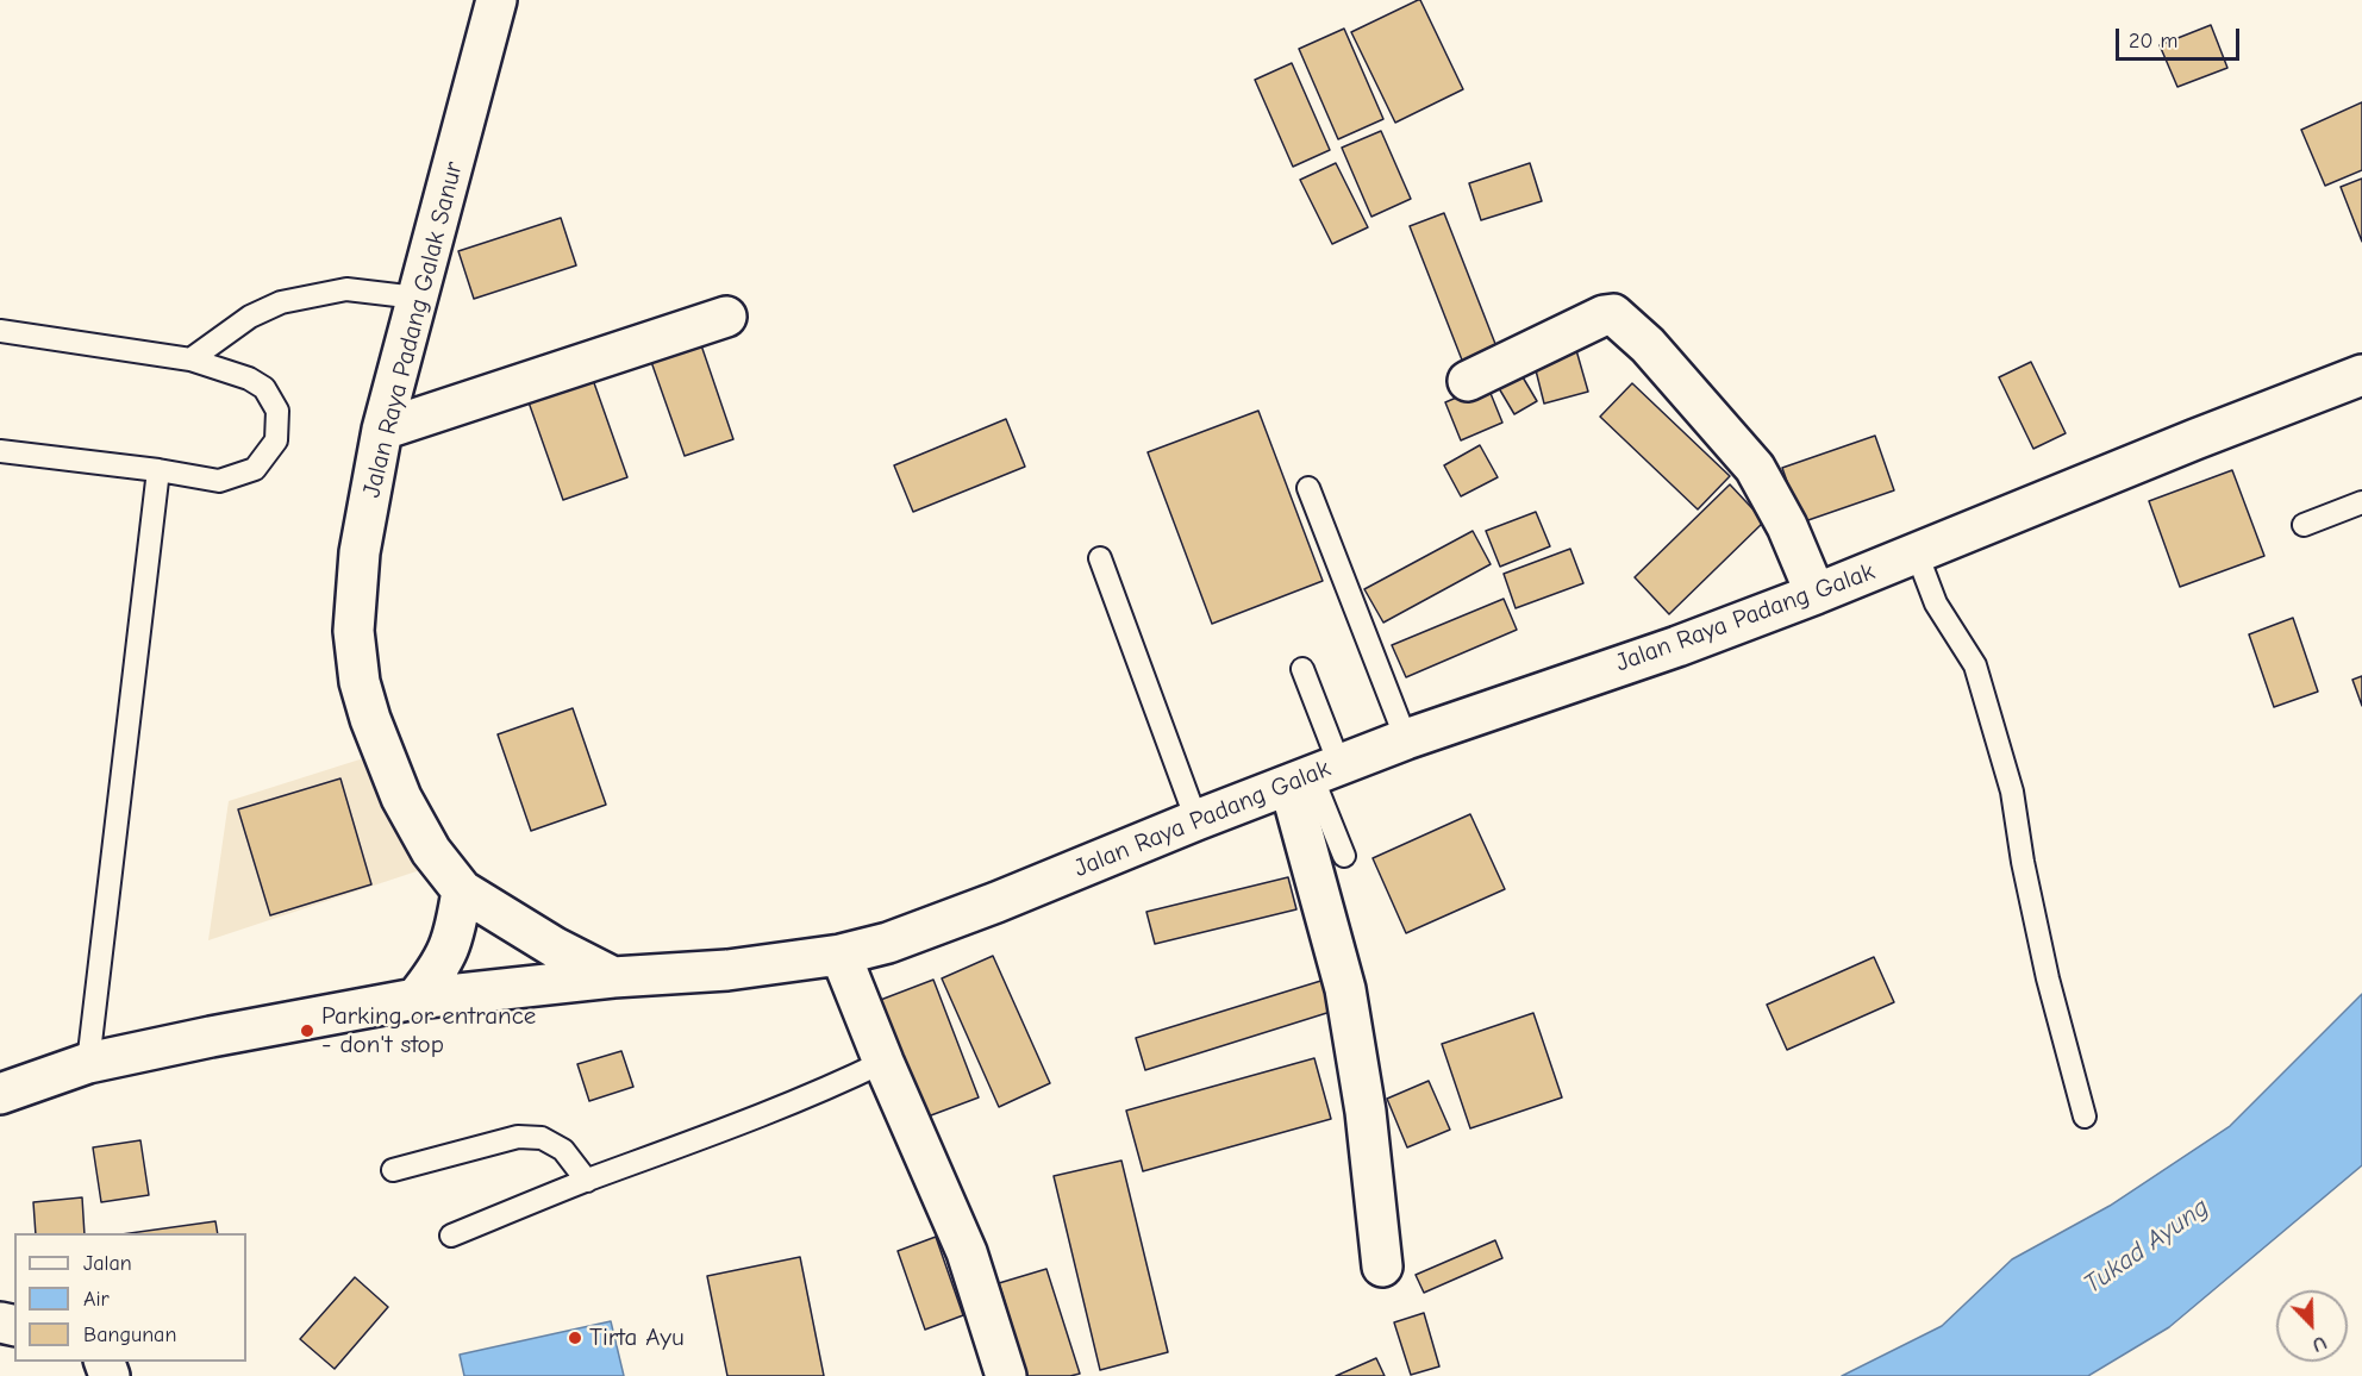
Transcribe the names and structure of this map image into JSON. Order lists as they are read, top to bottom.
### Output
{
  "streets": {
    "street": ["Jalan Raya Padang Galak Sanur", "Jalan Raya Padang Galak"]
  },
  "crossings": [
    ["Jalan Raya Padang Galak Sanur", "Jalan Raya Padang Galak"]
  ],
  "water": ["Tukad Ayung"],
  "places": ["Parking or entrance - don't stop", "Tirta Ayu"],
  "legend": ["Jalan", "Air", "Bangunan"],
  "scale_bar": "20 m",
  "north": "bottom right"
}
